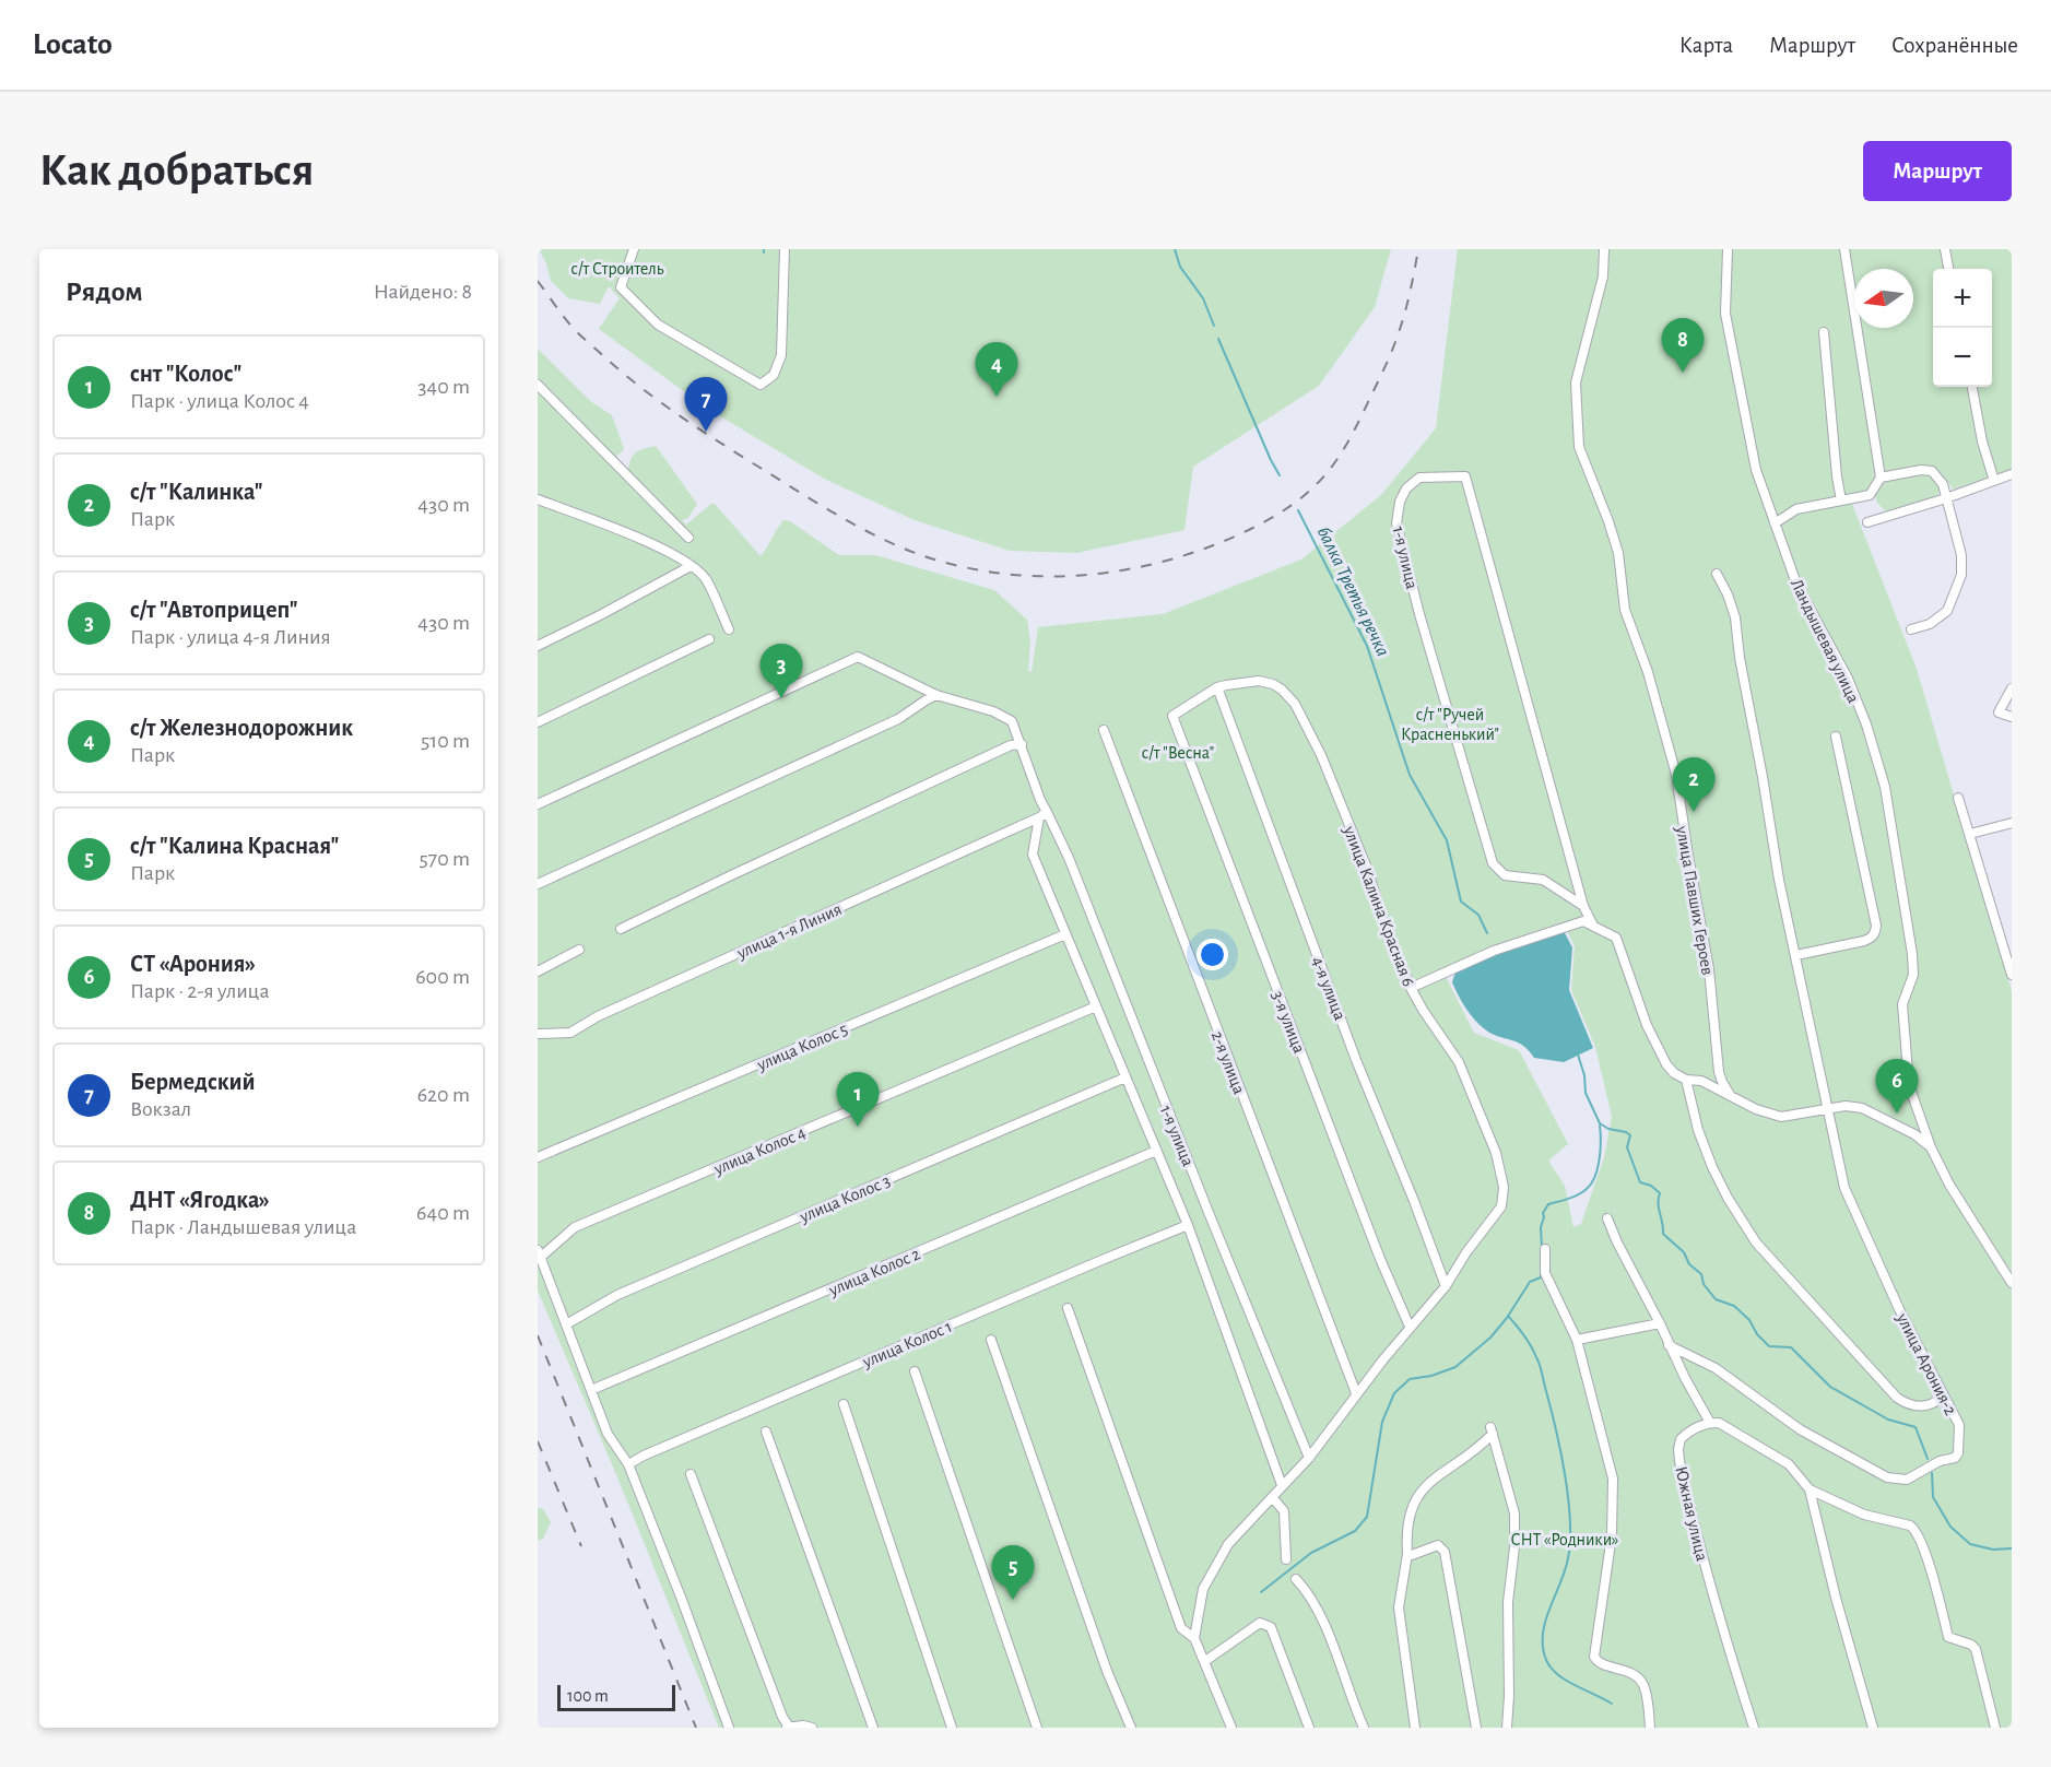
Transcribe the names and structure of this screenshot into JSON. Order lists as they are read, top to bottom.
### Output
{
  "streets": {
    "street": [
      "1-я улица",
      "Ландышевая улица",
      "улица Павших Героев",
      "улица Калина Красная 6",
      "улица 1-я Линия",
      "4-я улица",
      "3-я улица",
      "улица Колос 5",
      "2-я улица",
      "улица Колос 4",
      "улица Колос 3",
      "улица Колос 2",
      "улица Колос 1",
      "улица Арония-2",
      "Южная улица"
    ]
  },
  "crossings": [
    ["1-я улица", "улица Калина Красная 6"],
    ["1-я улица", "улица 1-я Линия"],
    ["1-я улица", "улица Колос 5"],
    ["1-я улица", "улица Колос 4"],
    ["1-я улица", "улица Колос 3"],
    ["1-я улица", "улица Колос 2"],
    ["1-я улица", "улица Колос 1"],
    ["улица Калина Красная 6", "4-я улица"],
    ["улица Калина Красная 6", "3-я улица"],
    ["улица Калина Красная 6", "2-я улица"],
    ["4-я улица", "3-я улица"]
  ],
  "water": ["балка Третья речка"],
  "parks": [
    "с/т Строитель",
    "с/т \"Ручей Красненький\"",
    "с/т \"Весна\"",
    "СНТ «Родники»"
  ],
  "scale_bar": "100 m",
  "north": "left",
  "page": {
    "header": "Locato",
    "nav": ["Карта", "Маршрут", "Сохранённые"],
    "buttons": "Маршрут",
    "title": "Как добраться",
    "heading": ["Рядом", "Найдено: 8"],
    "map_buttons": ["+", "−"],
    "pins": [
      "8",
      "4",
      "7",
      "3",
      "2",
      "6",
      "1",
      "5"
    ],
    "list": [
      {
        "mark": "1",
        "name": "снт \"Колос\"",
        "note": "Парк · улица Колос 4",
        "value": "340 m"
      },
      {
        "mark": "2",
        "name": "с/т \"Калинка\"",
        "note": "Парк",
        "value": "430 m"
      },
      {
        "mark": "3",
        "name": "с/т \"Автоприцеп\"",
        "note": "Парк · улица 4-я Линия",
        "value": "430 m"
      },
      {
        "mark": "4",
        "name": "с/т Железнодорожник",
        "note": "Парк",
        "value": "510 m"
      },
      {
        "mark": "5",
        "name": "с/т \"Калина Красная\"",
        "note": "Парк",
        "value": "570 m"
      },
      {
        "mark": "6",
        "name": "СТ «Арония»",
        "note": "Парк · 2-я улица",
        "value": "600 m"
      },
      {
        "mark": "7",
        "name": "Бермедский",
        "note": "Вокзал",
        "value": "620 m"
      },
      {
        "mark": "8",
        "name": "ДНТ «Ягодка»",
        "note": "Парк · Ландышевая улица",
        "value": "640 m"
      }
    ],
    "scale": "100 m"
  }
}
